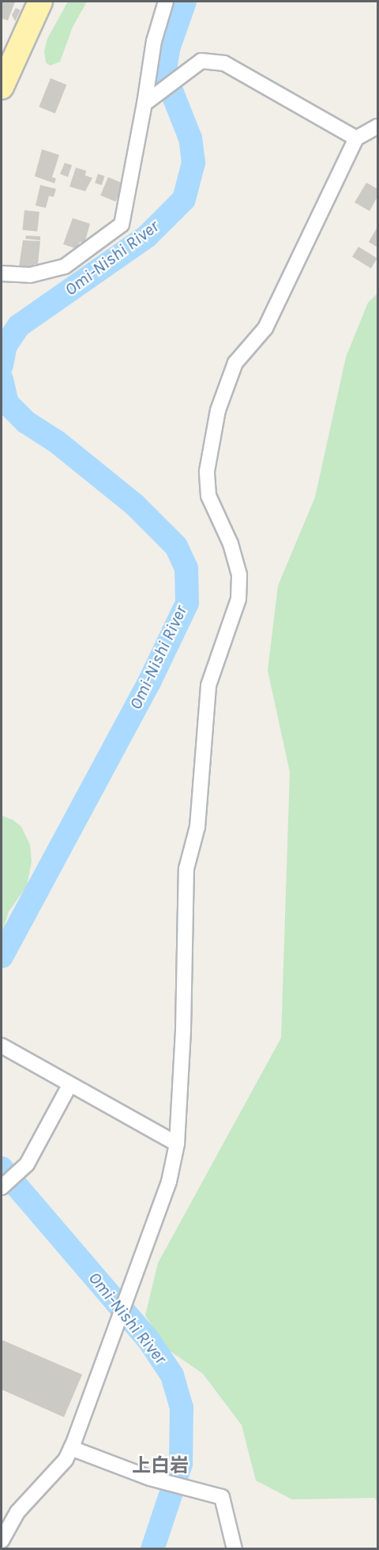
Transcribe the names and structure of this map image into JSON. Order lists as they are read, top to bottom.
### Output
{
  "districts": ["上白岩"],
  "water": ["Omi-Nishi River"]
}
